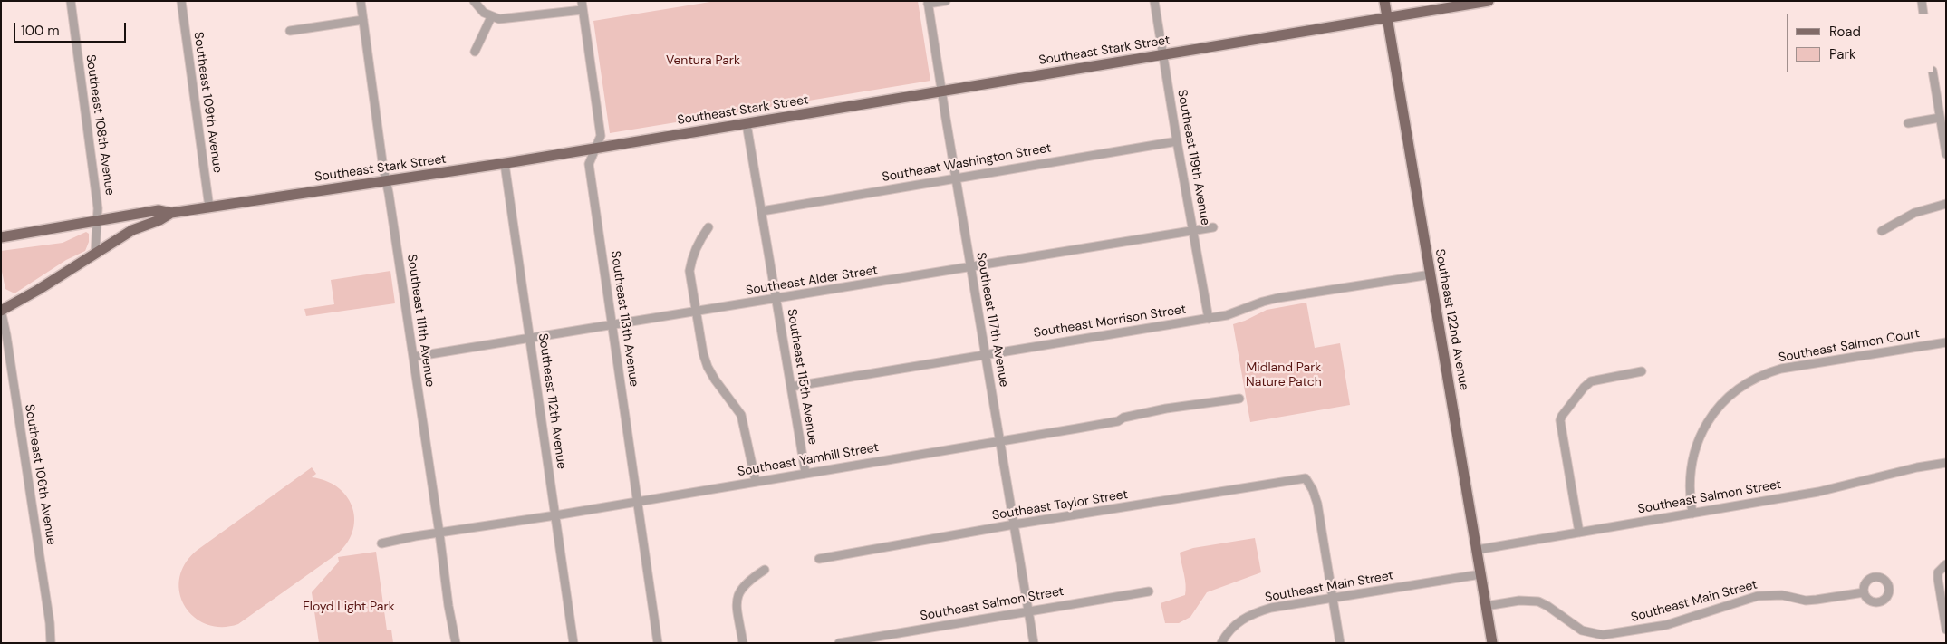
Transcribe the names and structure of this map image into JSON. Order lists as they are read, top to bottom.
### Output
{
  "streets": {
    "main road": ["Southeast Stark Street", "Southeast 122nd Avenue"],
    "street": [
      "Southeast 109th Avenue",
      "Southeast 108th Avenue",
      "Southeast 119th Avenue",
      "Southeast Washington Street",
      "Southeast Alder Street",
      "Southeast 113th Avenue",
      "Southeast 117th Avenue",
      "Southeast 111th Avenue",
      "Southeast Morrison Street",
      "Southeast Salmon Court",
      "Southeast 115th Avenue",
      "Southeast 112th Avenue",
      "Southeast Yamhill Street",
      "Southeast 106th Avenue",
      "Southeast Salmon Street",
      "Southeast Taylor Street",
      "Southeast Main Street"
    ]
  },
  "crossings": [
    ["Southeast Stark Street", "Southeast 109th Avenue"],
    ["Southeast Stark Street", "Southeast 108th Avenue"],
    ["Southeast Stark Street", "Southeast 119th Avenue"],
    ["Southeast Stark Street", "Southeast 113th Avenue"],
    ["Southeast Stark Street", "Southeast 117th Avenue"],
    ["Southeast Stark Street", "Southeast 122nd Avenue"],
    ["Southeast Stark Street", "Southeast 111th Avenue"],
    ["Southeast Stark Street", "Southeast 115th Avenue"],
    ["Southeast Stark Street", "Southeast 112th Avenue"],
    ["Southeast 119th Avenue", "Southeast Washington Street"],
    ["Southeast 119th Avenue", "Southeast Alder Street"],
    ["Southeast 119th Avenue", "Southeast Morrison Street"],
    ["Southeast Washington Street", "Southeast 117th Avenue"],
    ["Southeast Washington Street", "Southeast 115th Avenue"],
    ["Southeast Alder Street", "Southeast 113th Avenue"],
    ["Southeast Alder Street", "Southeast 117th Avenue"],
    ["Southeast Alder Street", "Southeast 111th Avenue"],
    ["Southeast Alder Street", "Southeast 115th Avenue"],
    ["Southeast Alder Street", "Southeast 112th Avenue"],
    ["Southeast 113th Avenue", "Southeast Yamhill Street"],
    ["Southeast 117th Avenue", "Southeast Morrison Street"],
    ["Southeast 117th Avenue", "Southeast Yamhill Street"],
    ["Southeast 117th Avenue", "Southeast Salmon Street"],
    ["Southeast 117th Avenue", "Southeast Taylor Street"],
    ["Southeast 122nd Avenue", "Southeast Morrison Street"],
    ["Southeast 122nd Avenue", "Southeast Salmon Street"],
    ["Southeast 122nd Avenue", "Southeast Main Street"],
    ["Southeast 111th Avenue", "Southeast Yamhill Street"],
    ["Southeast Morrison Street", "Southeast 115th Avenue"],
    ["Southeast Salmon Court", "Southeast Salmon Street"],
    ["Southeast 115th Avenue", "Southeast Yamhill Street"],
    ["Southeast 112th Avenue", "Southeast Yamhill Street"],
    ["Southeast Taylor Street", "Southeast Main Street"]
  ],
  "parks": ["Ventura Park", "Midland Park Nature Patch", "Floyd Light Park"],
  "legend": ["Road", "Park"],
  "scale_bar": "100 m"
}
